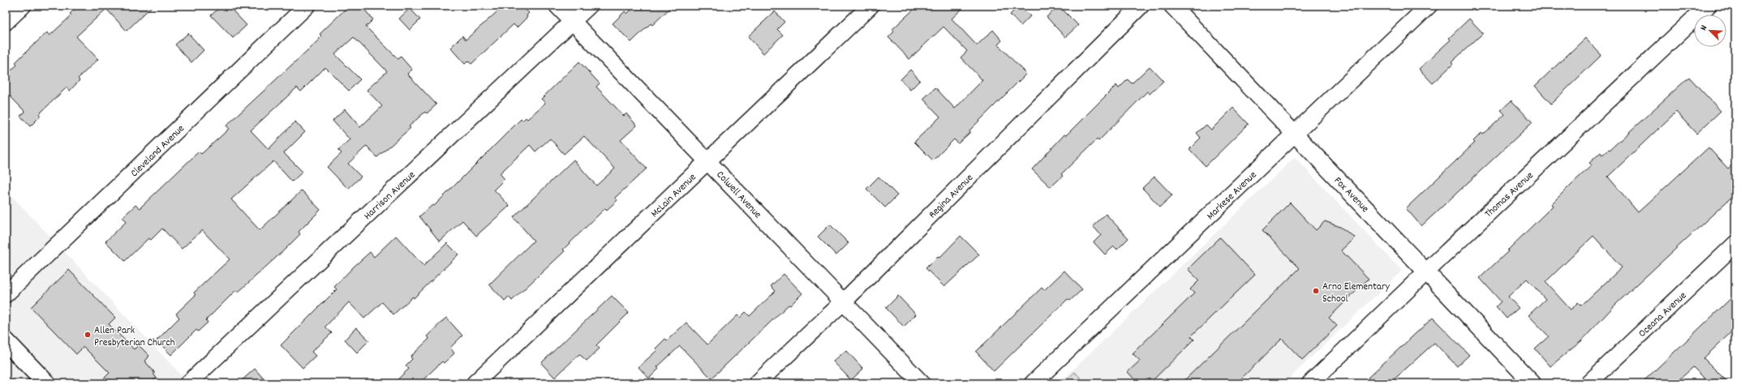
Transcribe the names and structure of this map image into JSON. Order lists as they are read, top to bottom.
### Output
{
  "streets": {
    "street": [
      "Cleveland Avenue",
      "Colwell Avenue",
      "Fox Avenue",
      "Thomas Avenue",
      "Harrison Avenue",
      "McLain Avenue",
      "Markese Avenue",
      "Regina Avenue",
      "Oceana Avenue"
    ]
  },
  "crossings": [
    ["Colwell Avenue", "Harrison Avenue"],
    ["Colwell Avenue", "McLain Avenue"],
    ["Colwell Avenue", "Regina Avenue"],
    ["Fox Avenue", "Thomas Avenue"],
    ["Fox Avenue", "Markese Avenue"]
  ],
  "places": ["Arno Elementary School", "Allen Park Presbyterian Church"],
  "north": "top left"
}
